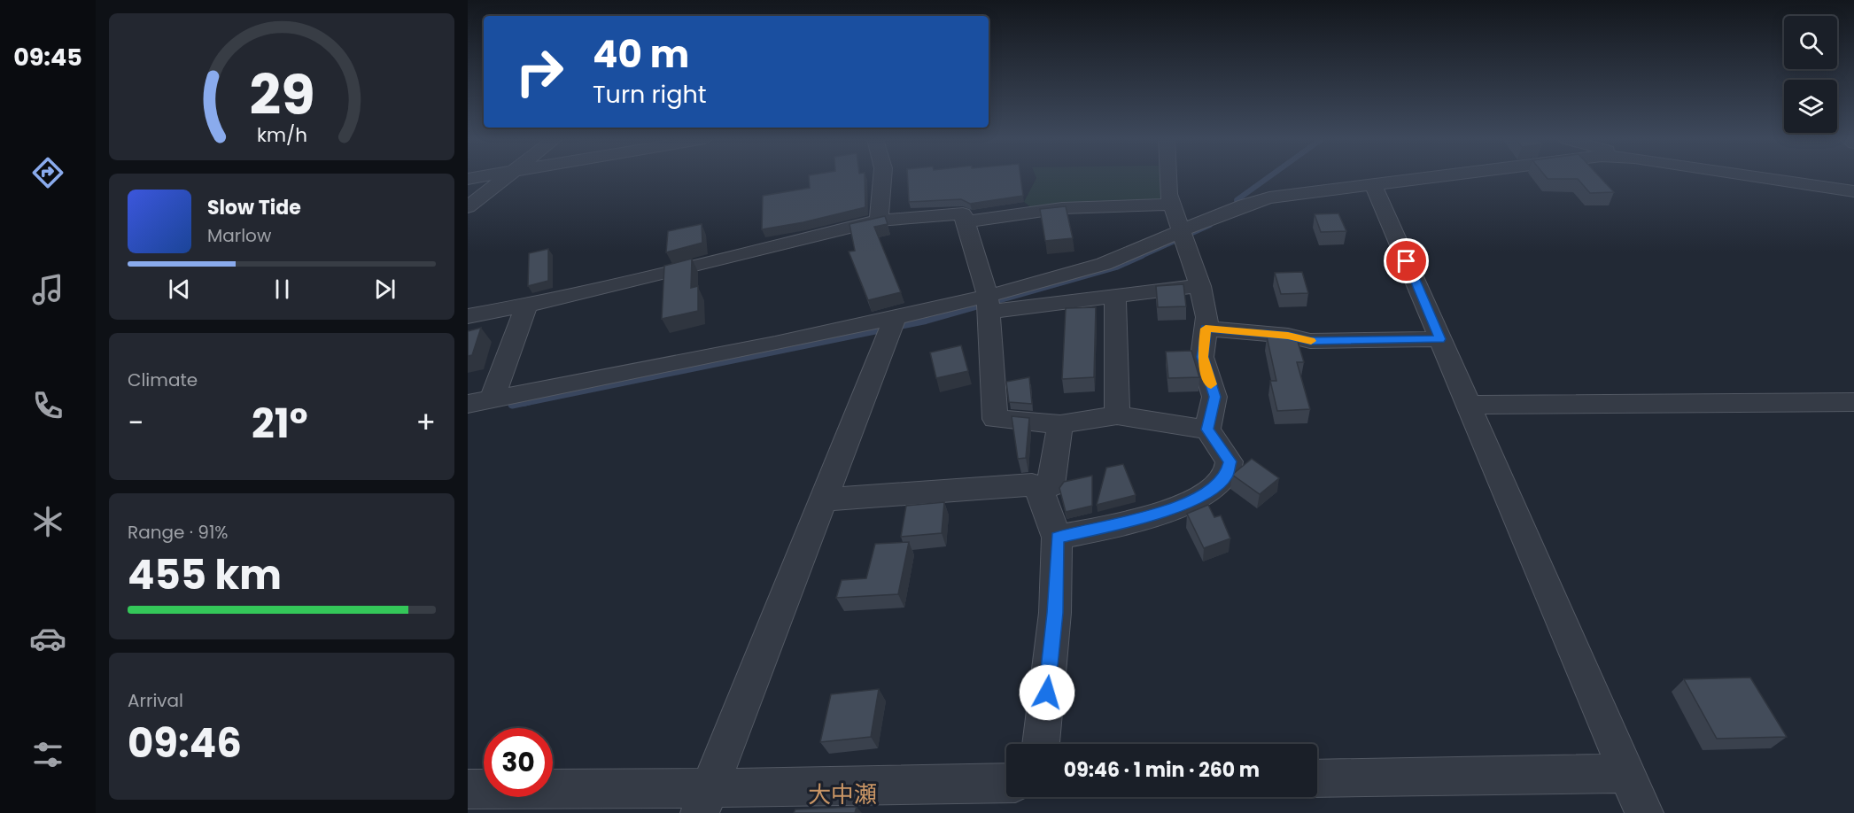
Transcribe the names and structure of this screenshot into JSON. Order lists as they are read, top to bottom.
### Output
{
  "districts": ["大中瀬"],
  "page": {
    "tabs": "09:45",
    "turn": ["40 m", "Turn right"],
    "song": ["Slow Tide", "Marlow"],
    "tile": [
      "Climate",
      ["Range · 91%", "455 km"],
      ["Arrival", "09:46"]
    ],
    "heat": ["−", "21°", "+"],
    "limit": "30",
    "trip": "09:46 · 1 min · 260 m",
    "gauge": ["29", "km/h"]
  }
}
